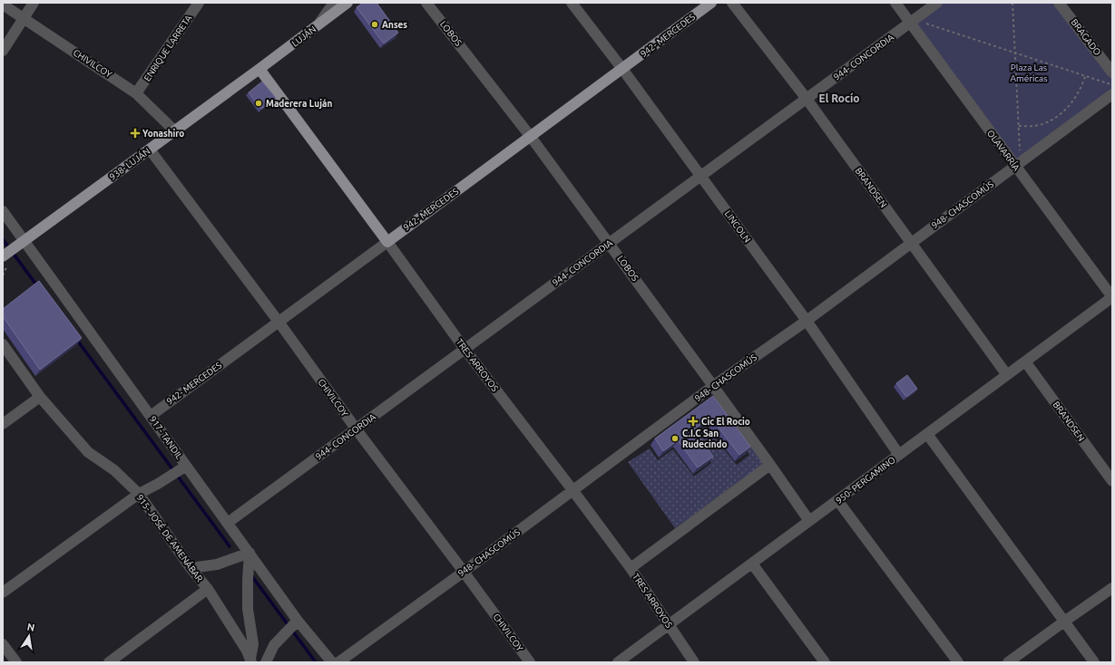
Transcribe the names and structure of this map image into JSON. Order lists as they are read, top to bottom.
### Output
{
  "streets": {
    "main road": [
      "942- MERCEDES",
      "LUJÁN",
      "938- LUJÁN",
      "TRES ARROYOS"
    ],
    "street": [
      "LOBOS",
      "BRAGADO",
      "ENRIQUE LARRETA",
      "944- CONCORDIA",
      "CHIVILCOY",
      "OLAVARRÍA",
      "BRANDSEN",
      "948- CHASCOMÚS",
      "LINCOLN",
      "917- TANDIL",
      "950- PERGAMINO",
      "915- JOSÉ DE AMENÁBAR"
    ]
  },
  "crossings": [
    ["LOBOS", "942- MERCEDES"],
    ["LOBOS", "944- CONCORDIA"],
    ["LOBOS", "948- CHASCOMÚS"],
    ["LOBOS", "950- PERGAMINO"],
    ["942- MERCEDES", "CHIVILCOY"],
    ["942- MERCEDES", "LINCOLN"],
    ["942- MERCEDES", "TRES ARROYOS"],
    ["942- MERCEDES", "917- TANDIL"],
    ["LUJÁN", "938- LUJÁN"],
    ["LUJÁN", "TRES ARROYOS"],
    ["ENRIQUE LARRETA", "CHIVILCOY"],
    ["944- CONCORDIA", "CHIVILCOY"],
    ["944- CONCORDIA", "OLAVARRÍA"],
    ["944- CONCORDIA", "BRANDSEN"],
    ["944- CONCORDIA", "LINCOLN"],
    ["944- CONCORDIA", "TRES ARROYOS"],
    ["944- CONCORDIA", "917- TANDIL"],
    ["CHIVILCOY", "938- LUJÁN"],
    ["CHIVILCOY", "948- CHASCOMÚS"],
    ["OLAVARRÍA", "948- CHASCOMÚS"],
    ["OLAVARRÍA", "950- PERGAMINO"],
    ["938- LUJÁN", "TRES ARROYOS"],
    ["938- LUJÁN", "917- TANDIL"],
    ["BRANDSEN", "948- CHASCOMÚS"],
    ["BRANDSEN", "950- PERGAMINO"],
    ["948- CHASCOMÚS", "LINCOLN"],
    ["948- CHASCOMÚS", "TRES ARROYOS"],
    ["LINCOLN", "950- PERGAMINO"],
    ["TRES ARROYOS", "950- PERGAMINO"]
  ],
  "districts": ["El Rocío"],
  "parks": ["Plaza Las Américas"],
  "places": {
    "other": ["Anses", "Maderera Luján", "C.I.C San Rudecindo"],
    "health": ["Yonashiro", "Cic El Rocio"]
  },
  "north": "top"
}
